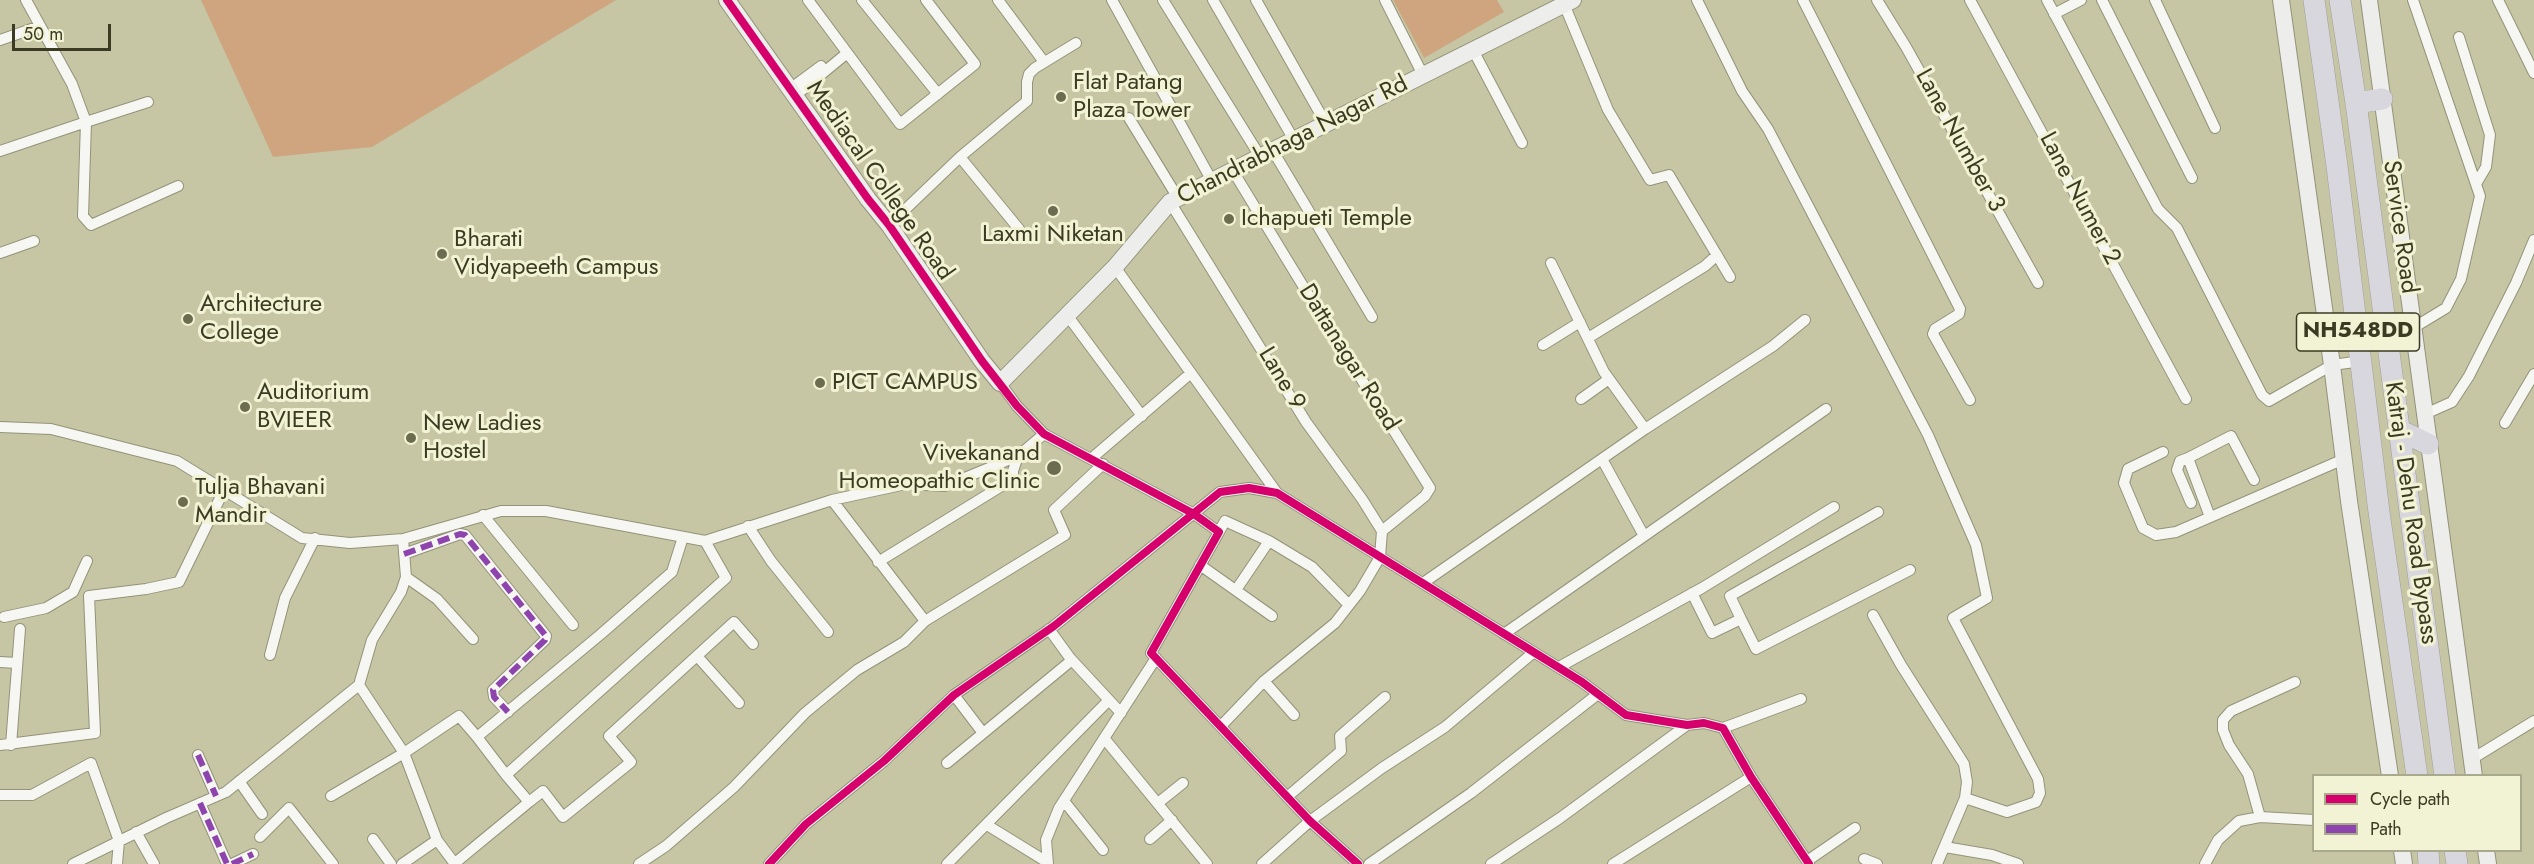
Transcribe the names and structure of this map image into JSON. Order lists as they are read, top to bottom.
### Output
{
  "streets": {
    "highway": ["NH548DD", "Katraj - Dehu Road Bypass"],
    "street": [
      "Chandrabhaga Nagar Rd",
      "Lane Number 3",
      "Mediacal College Road",
      "Lane Numer 2",
      "Service Road",
      "Dattanagar Road",
      "Lane 9"
    ]
  },
  "crossings": [
    ["Chandrabhaga Nagar Rd", "Mediacal College Road"],
    ["Chandrabhaga Nagar Rd", "Dattanagar Road"],
    ["Chandrabhaga Nagar Rd", "Lane 9"],
    ["Dattanagar Road", "Lane 9"]
  ],
  "places": [
    "Flat Patang Plaza Tower",
    "Laxmi Niketan",
    "Ichapueti Temple",
    "Bharati Vidyapeeth Campus",
    "Architecture College",
    "PICT CAMPUS",
    "Auditorium BVIEER",
    "New Ladies Hostel",
    "Vivekanand Homeopathic Clinic",
    "Tulja Bhavani Mandir"
  ],
  "legend": ["Cycle path", "Path"],
  "scale_bar": "50 m"
}
